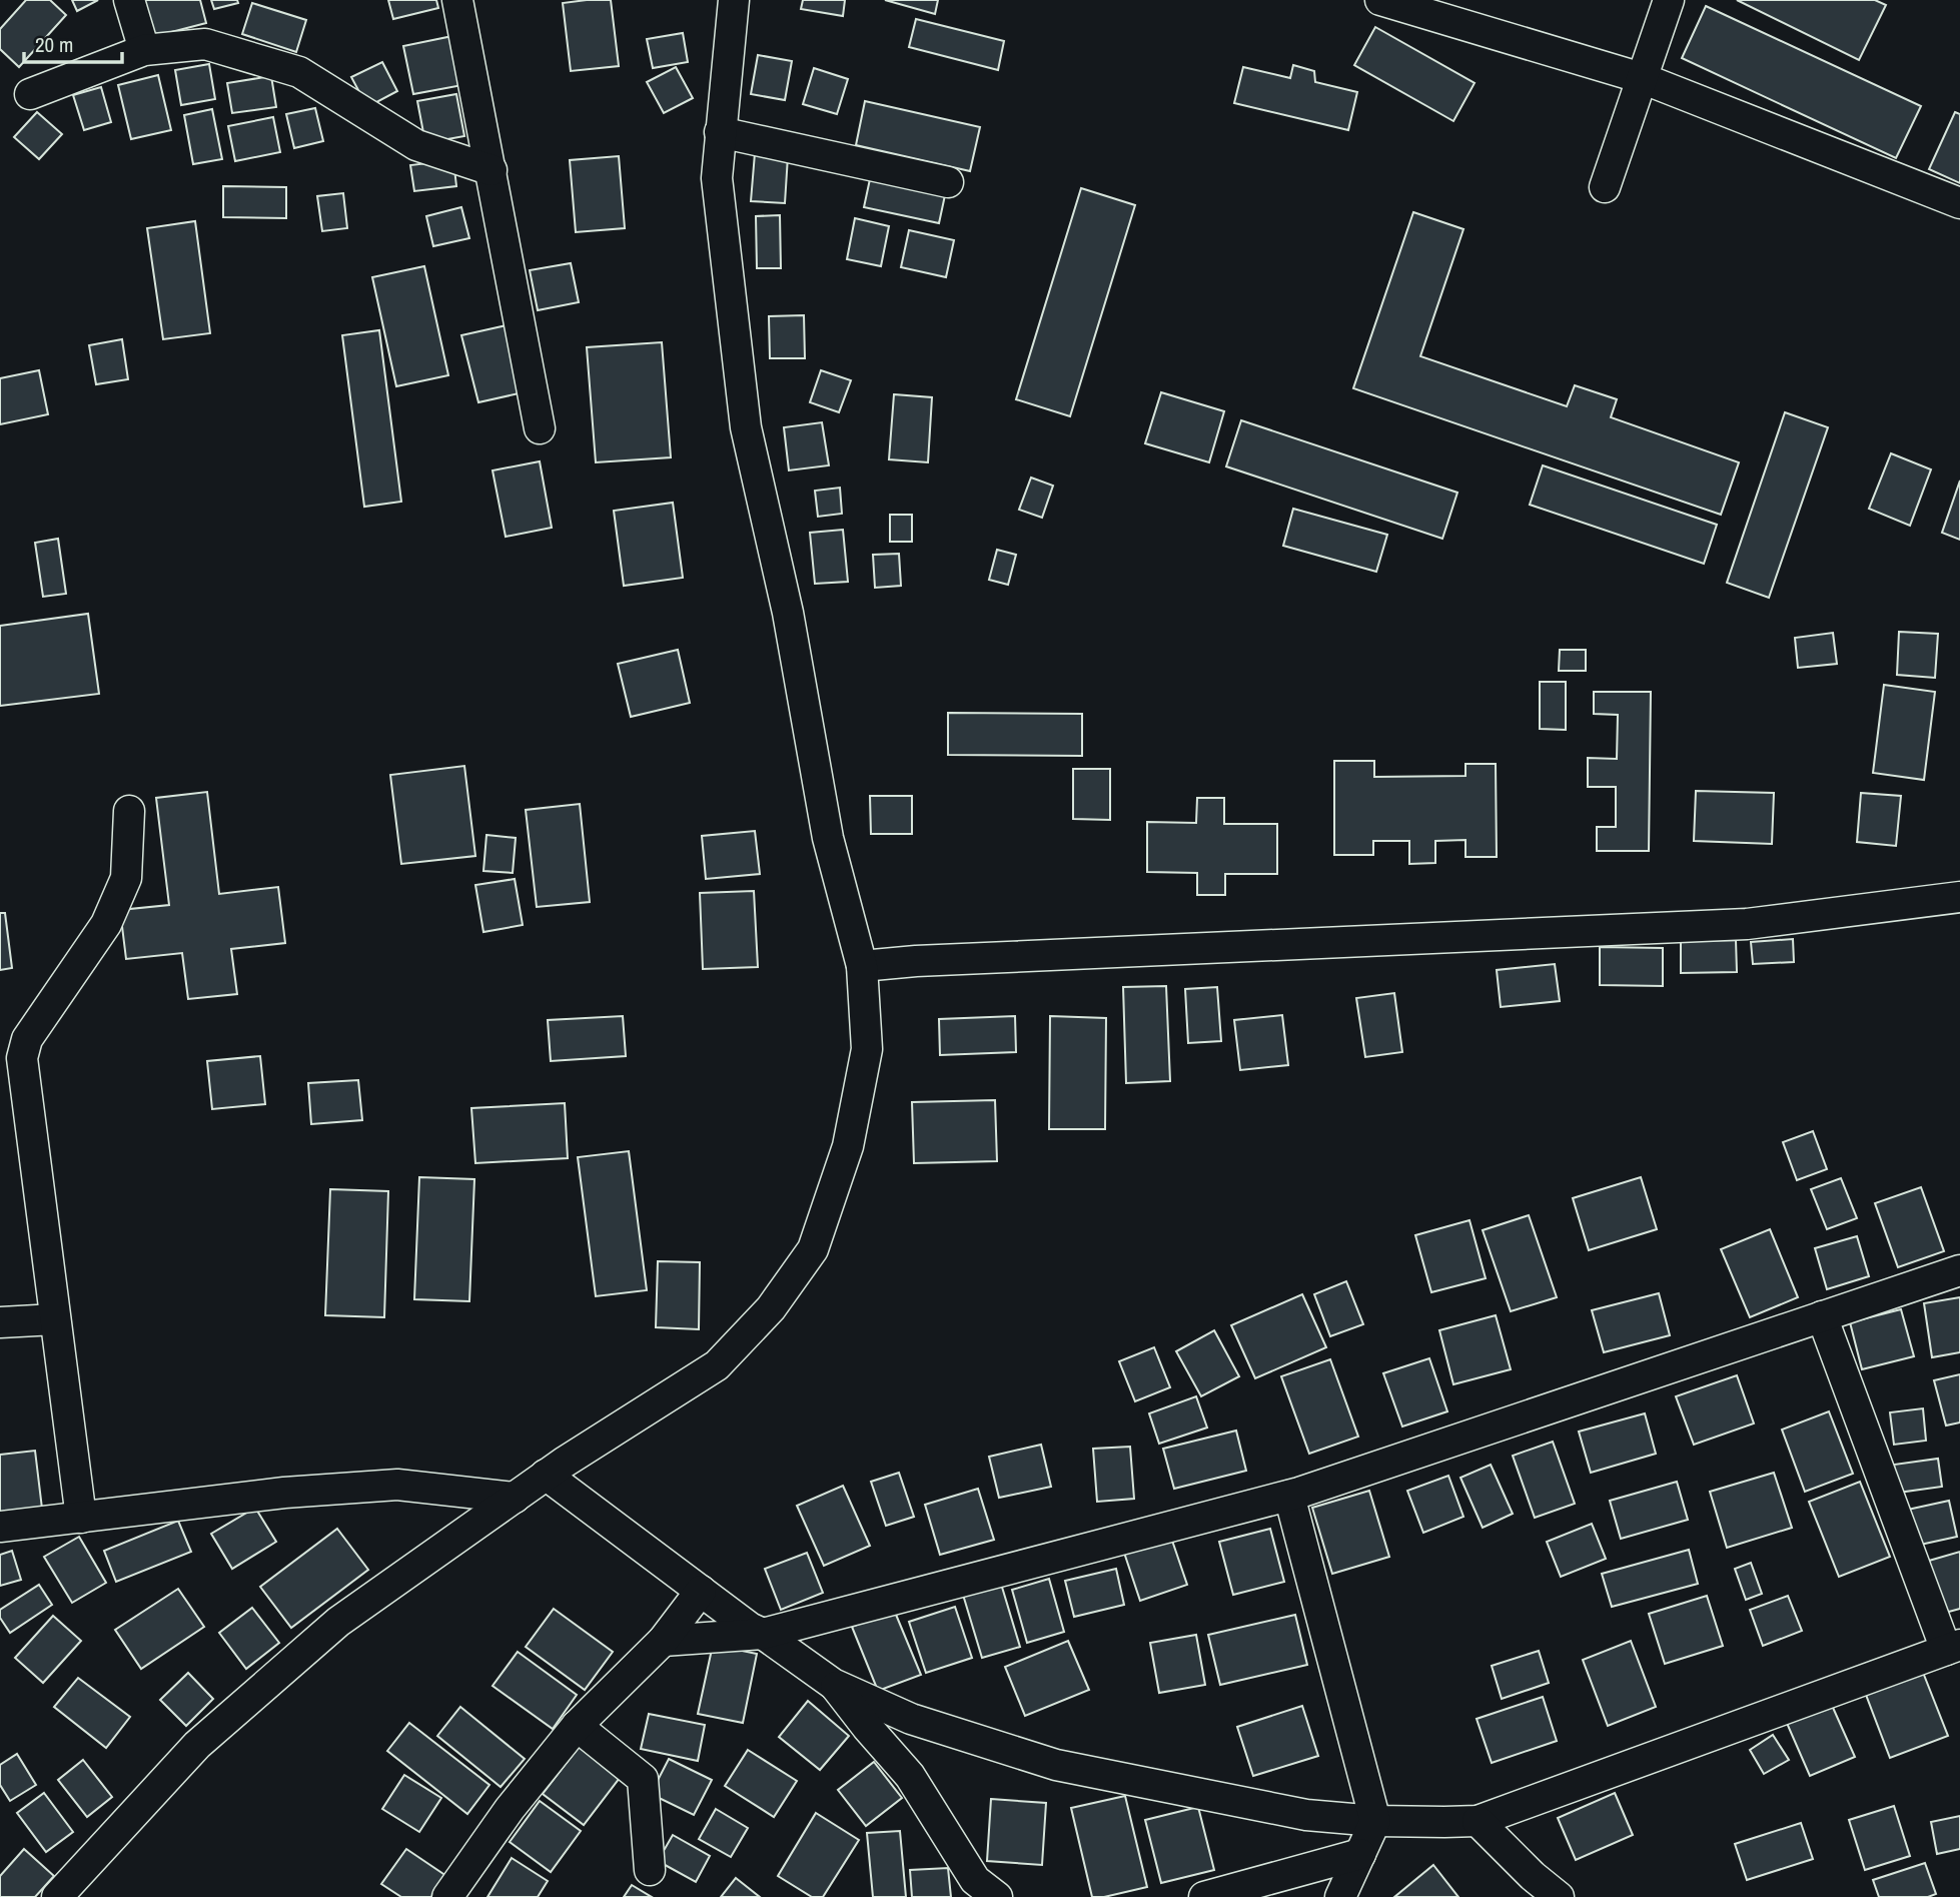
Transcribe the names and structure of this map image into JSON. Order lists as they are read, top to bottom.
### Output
{
  "scale_bar": "20 m"
}
